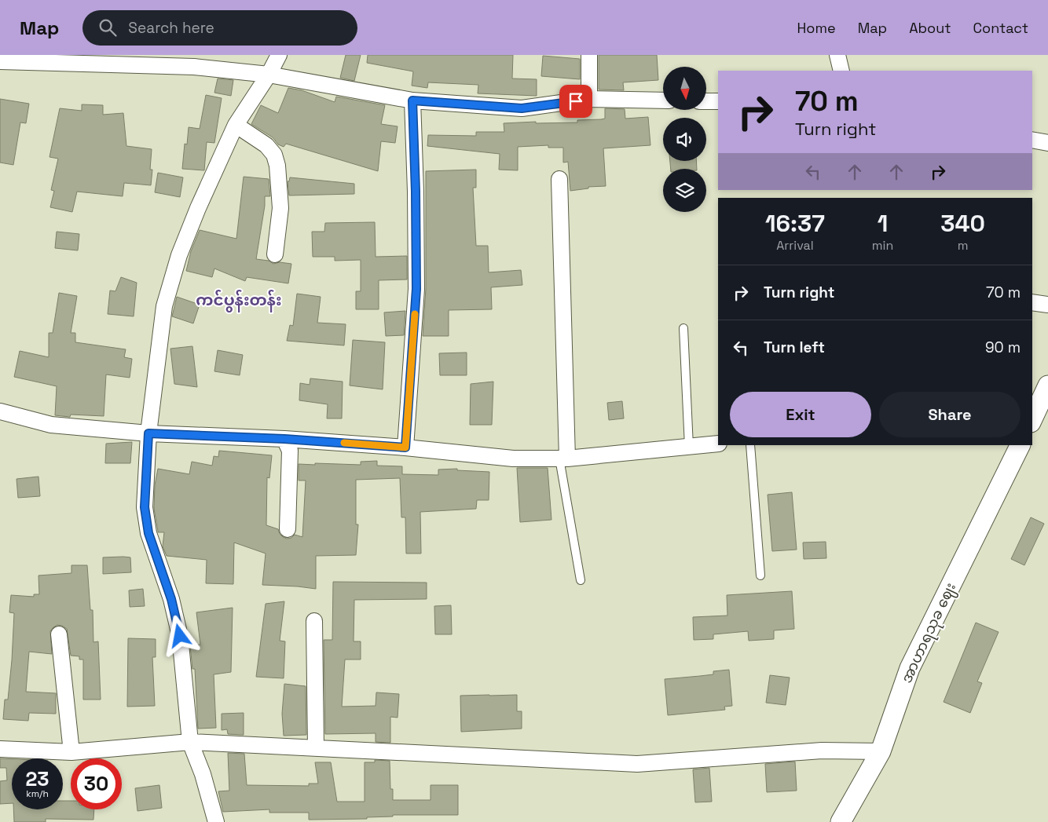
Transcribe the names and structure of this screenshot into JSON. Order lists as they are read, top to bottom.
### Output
{
  "streets": {
    "street": ["အာဟာရသုခ ဈေး"]
  },
  "districts": ["ကင်ပွန်းတန်း"],
  "north": "bottom",
  "page": {
    "header": "Map",
    "search": "Search here",
    "nav": [
      "Home",
      "Map",
      "About",
      "Contact"
    ],
    "turn": ["70 m", "Turn right"],
    "eta": [
      "16:37",
      "Arrival",
      "1",
      "min",
      "340",
      "m"
    ],
    "list": [
      {
        "name": "Turn right",
        "value": "70 m"
      },
      {
        "name": "Turn left",
        "value": "90 m"
      }
    ],
    "buttons": ["Exit", "Share"],
    "speed": "23 km/h",
    "limit": "30"
  }
}
